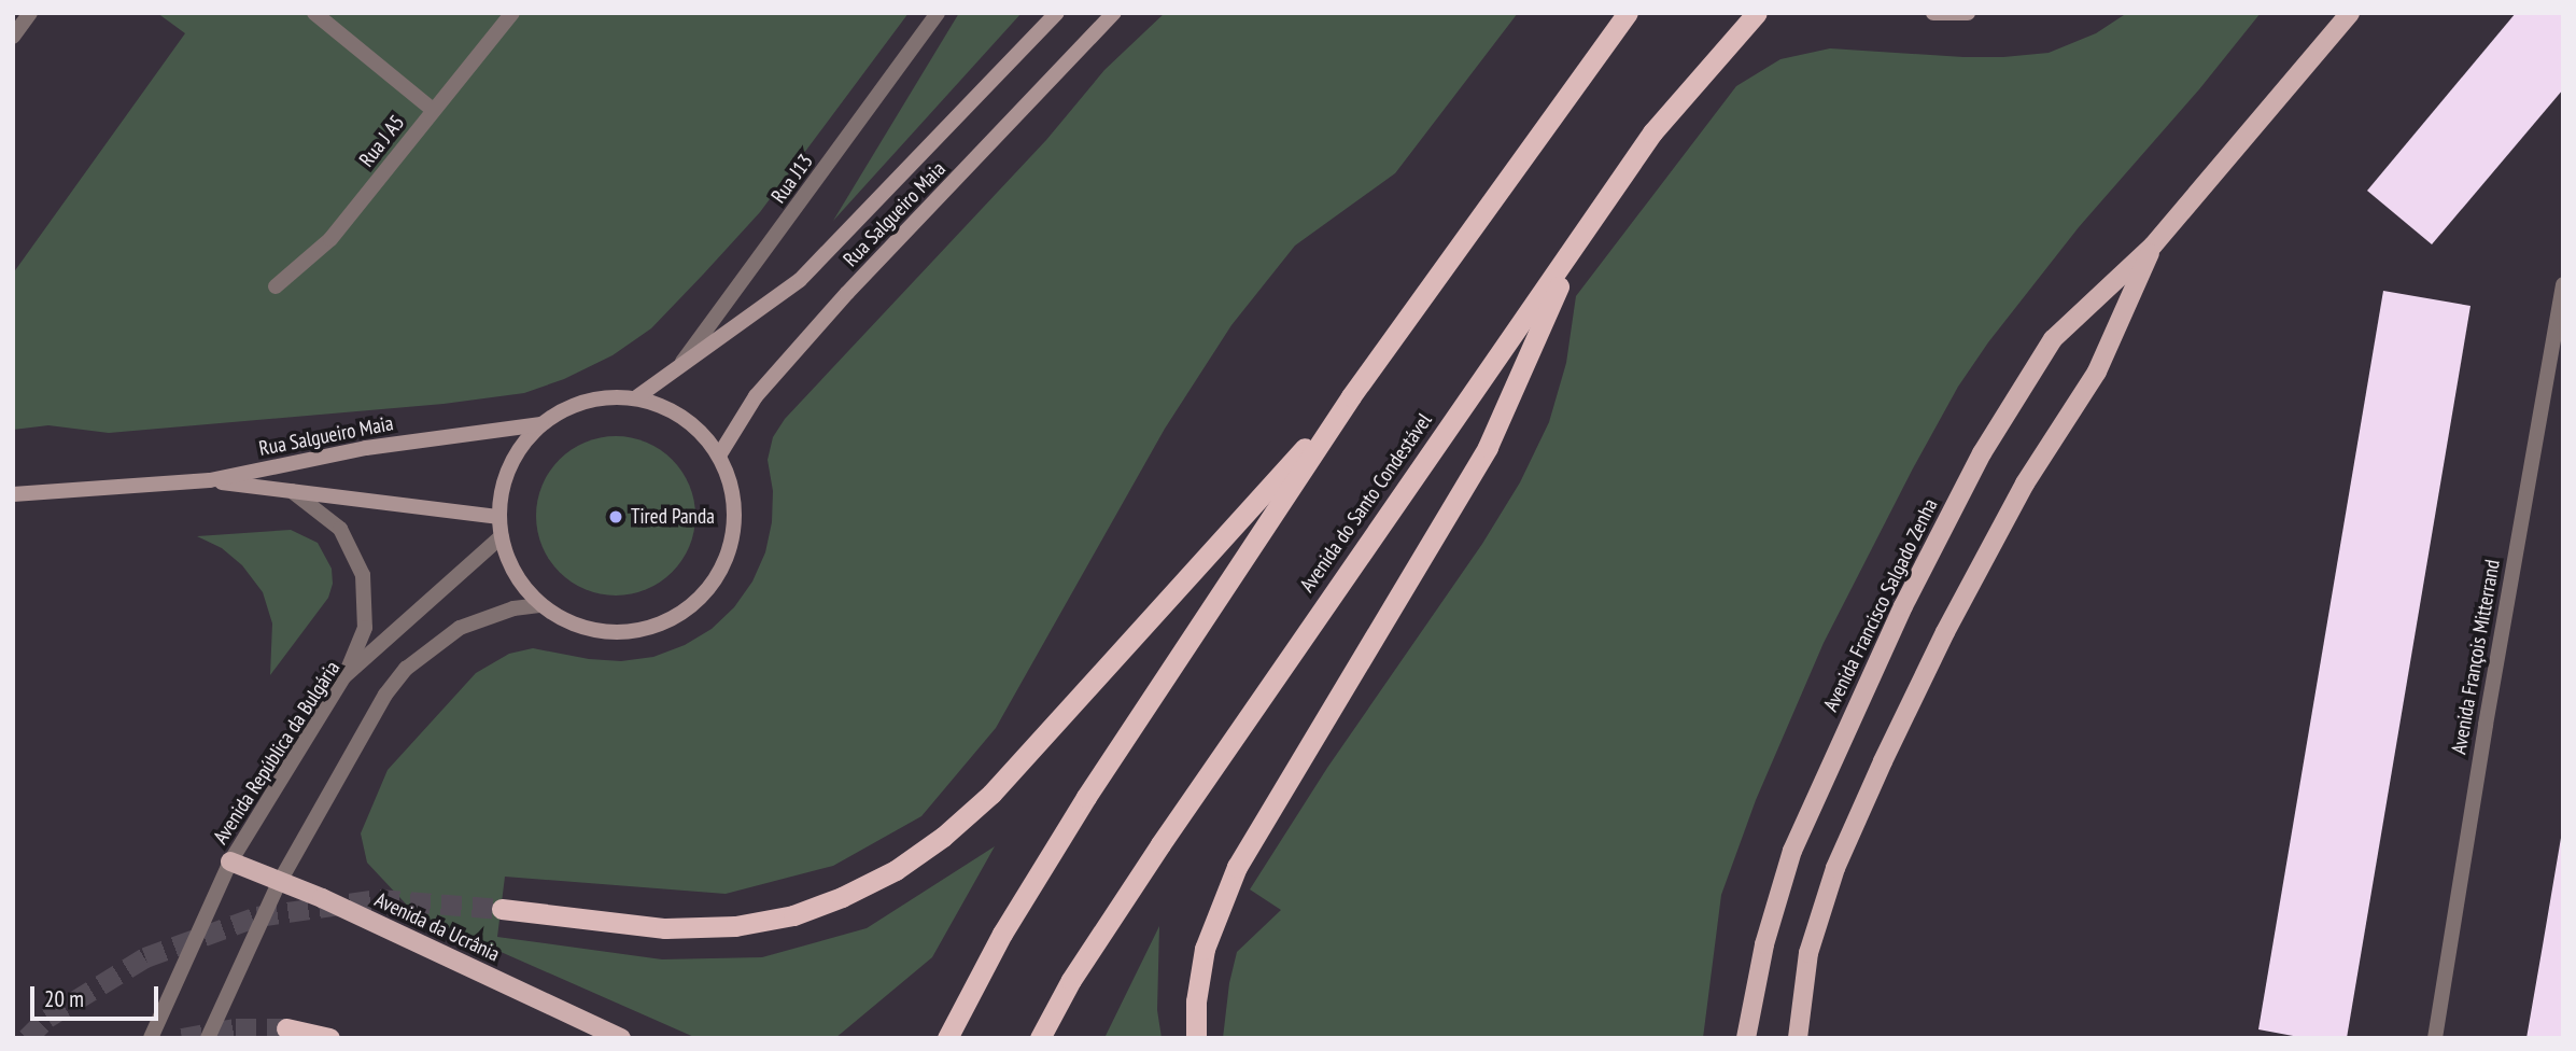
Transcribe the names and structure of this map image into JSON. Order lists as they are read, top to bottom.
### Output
{
  "streets": {
    "highway": ["Avenida do Santo Condestável"],
    "main road": ["Rua Salgueiro Maia", "Avenida Francisco Salgado Zenha", "Avenida da Ucrânia"],
    "street": [
      "Rua J A5",
      "Rua J13",
      "Avenida François Mitterrand",
      "Avenida República da Bulgária"
    ]
  },
  "crossings": [
    ["Rua J13", "Rua Salgueiro Maia"],
    ["Rua Salgueiro Maia", "Avenida República da Bulgária"],
    ["Avenida República da Bulgária", "Avenida da Ucrânia"]
  ],
  "places": ["Tired Panda"],
  "scale_bar": "20 m"
}
